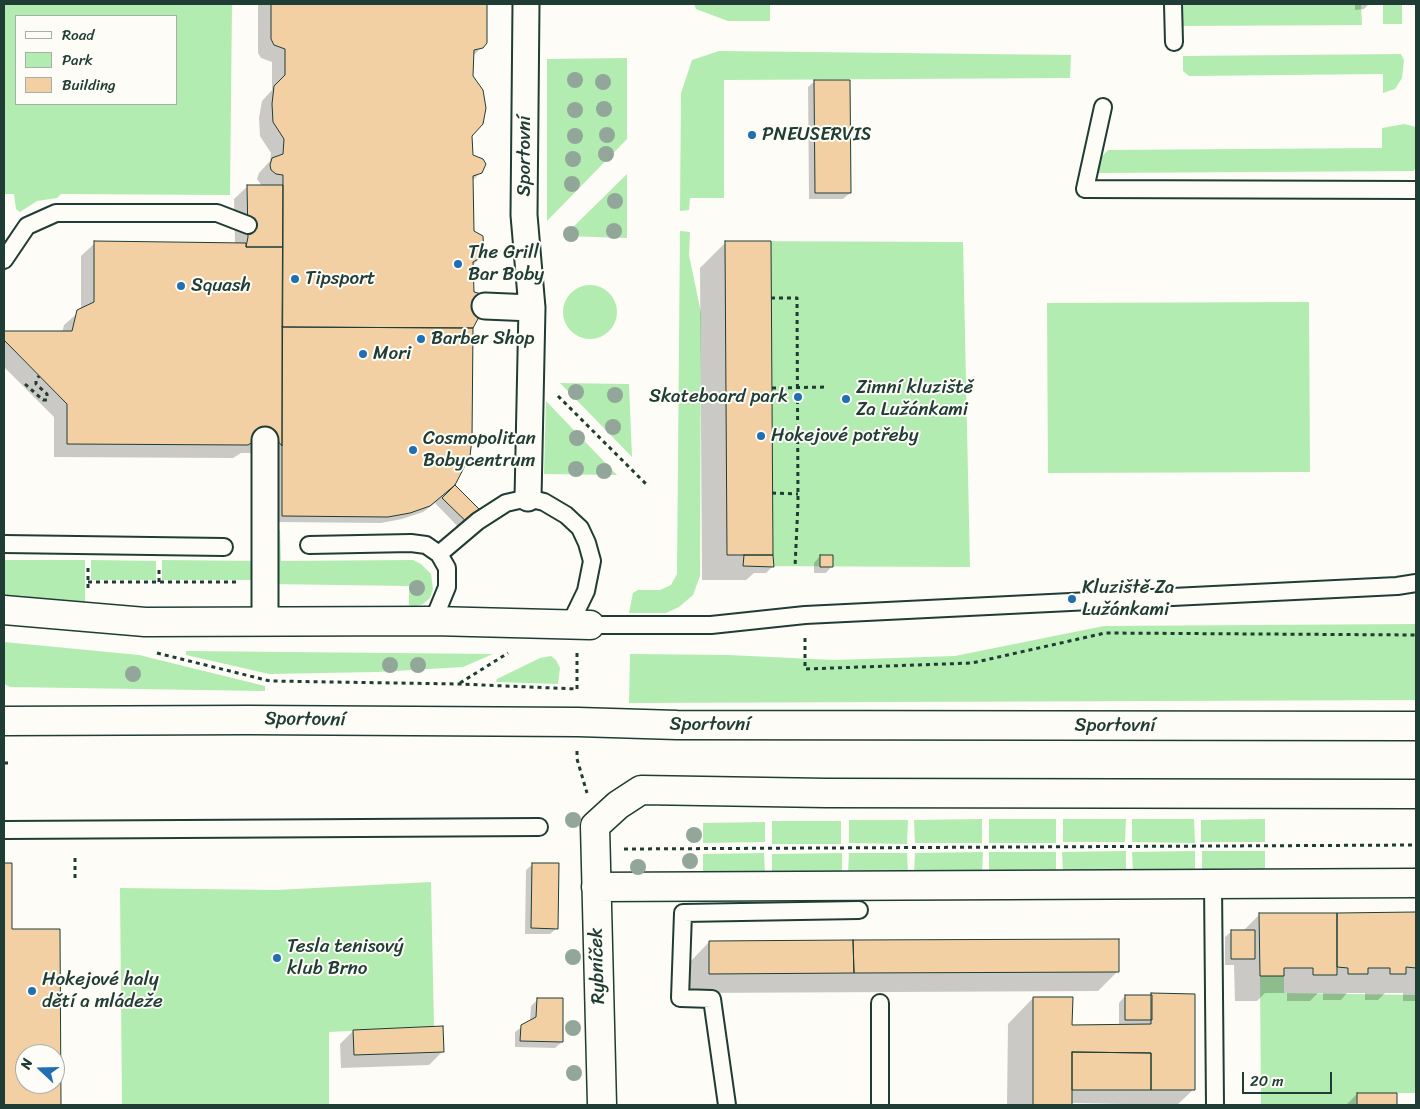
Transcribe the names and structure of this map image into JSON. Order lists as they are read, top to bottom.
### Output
{
  "streets": {
    "street": ["Sportovní", "Rybníček"]
  },
  "places": [
    "PNEUSERVIS",
    "The Grill Bar Boby",
    "Tipsport",
    "Squash",
    "Barber Shop",
    "Mori",
    "Skateboard park",
    "Zimní kluziště Za Lužánkami",
    "Hokejové potřeby",
    "Cosmopolitan Bobycentrum",
    "Kluziště Za Lužánkami",
    "Tesla tenisový klub Brno",
    "Hokejové haly dětí a mládeže"
  ],
  "legend": ["Road", "Park", "Building"],
  "scale_bar": "20 m",
  "north": "left"
}
